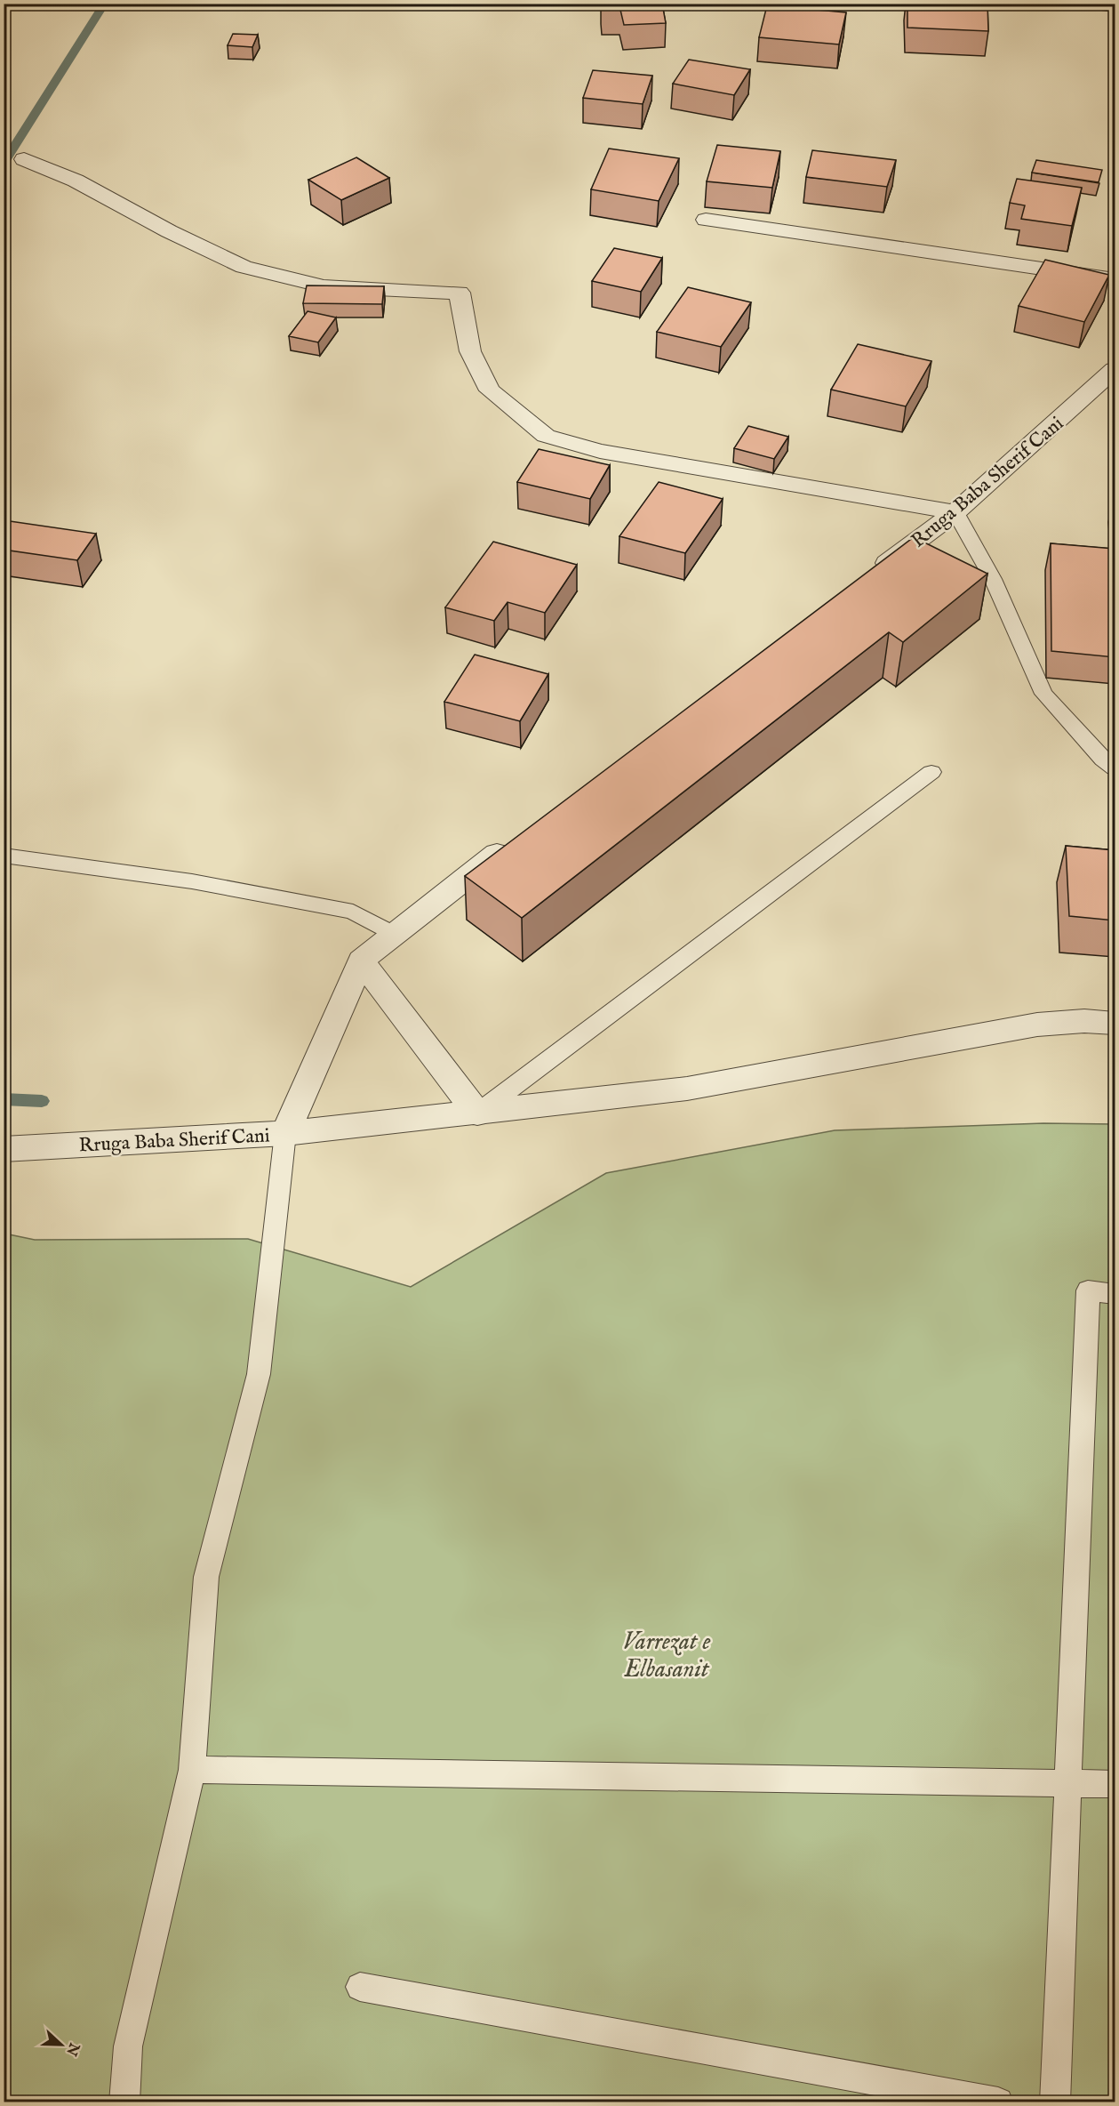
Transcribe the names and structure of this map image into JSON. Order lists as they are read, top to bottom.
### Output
{
  "streets": {
    "street": ["Rruga Baba Sherif Cani"]
  },
  "parks": ["Varrezat e Elbasanit"],
  "north": "right"
}
